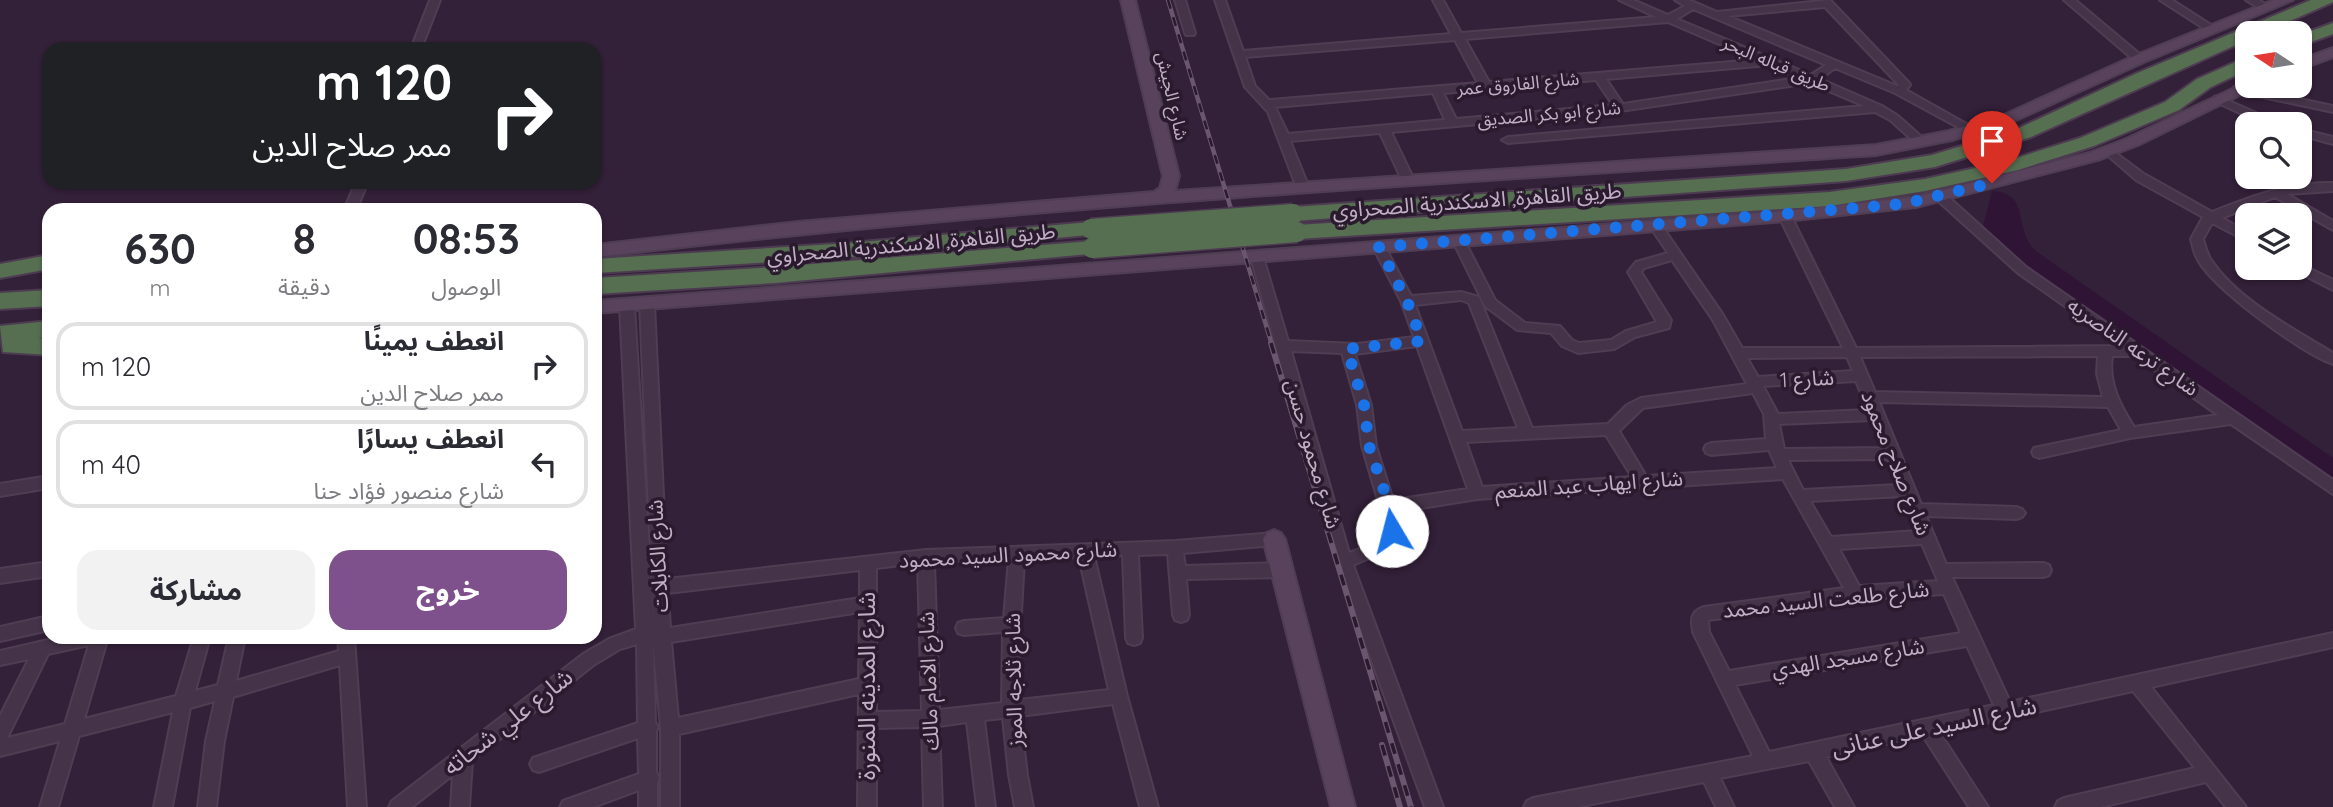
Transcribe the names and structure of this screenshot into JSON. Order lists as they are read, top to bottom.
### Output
{
  "streets": {
    "highway": ["طريق القاهرة, الاسكندرية الصحراوي"],
    "street": [
      "طريق قباله البحر",
      "شارع الفاروق عمر",
      "شارع الجيش",
      "شارع ابو بكر الصديق",
      "شارع ترعه الناصريه",
      "شارع 1",
      "شارع محمود حسن",
      "شارع صلاح محمود",
      "شارع ايهاب عبد المنعم",
      "شارع محمود السيد محمود",
      "شارع الكابلات",
      "شارع طلعت السيد محمد",
      "شارع مسجد الهدي",
      "شارع ثلاجه الموز",
      "شارع الامام مالك",
      "شارع المدينه المنورة",
      "شارع علي شحاته",
      "شارع السيد على عنانى"
    ]
  },
  "crossings": [
    ["طريق قباله البحر", "شارع الفاروق عمر"],
    ["طريق قباله البحر", "شارع ابو بكر الصديق"],
    ["شارع 1", "شارع صلاح محمود"],
    ["شارع صلاح محمود", "شارع طلعت السيد محمد"],
    ["شارع صلاح محمود", "شارع مسجد الهدي"],
    ["شارع صلاح محمود", "شارع السيد على عنانى"],
    ["شارع محمود السيد محمود", "شارع الكابلات"],
    ["شارع محمود السيد محمود", "شارع ثلاجه الموز"],
    ["شارع محمود السيد محمود", "شارع الامام مالك"],
    ["شارع محمود السيد محمود", "شارع المدينه المنورة"],
    ["شارع الكابلات", "شارع علي شحاته"],
    ["شارع طلعت السيد محمد", "شارع مسجد الهدي"],
    ["شارع المدينه المنورة", "شارع علي شحاته"]
  ],
  "north": "left",
  "page": {
    "turn": ["120 m", "ممر صلاح الدين"],
    "eta": [
      "08:53",
      "الوصول",
      "8",
      "دقيقة",
      "630",
      "m"
    ],
    "list": [
      {
        "name": "انعطف يمينًا",
        "note": "ممر صلاح الدين",
        "value": "120 m"
      },
      {
        "name": "انعطف يسارًا",
        "note": "شارع منصور فؤاد حنا",
        "value": "40 m"
      }
    ],
    "buttons": ["خروج", "مشاركة"]
  }
}
